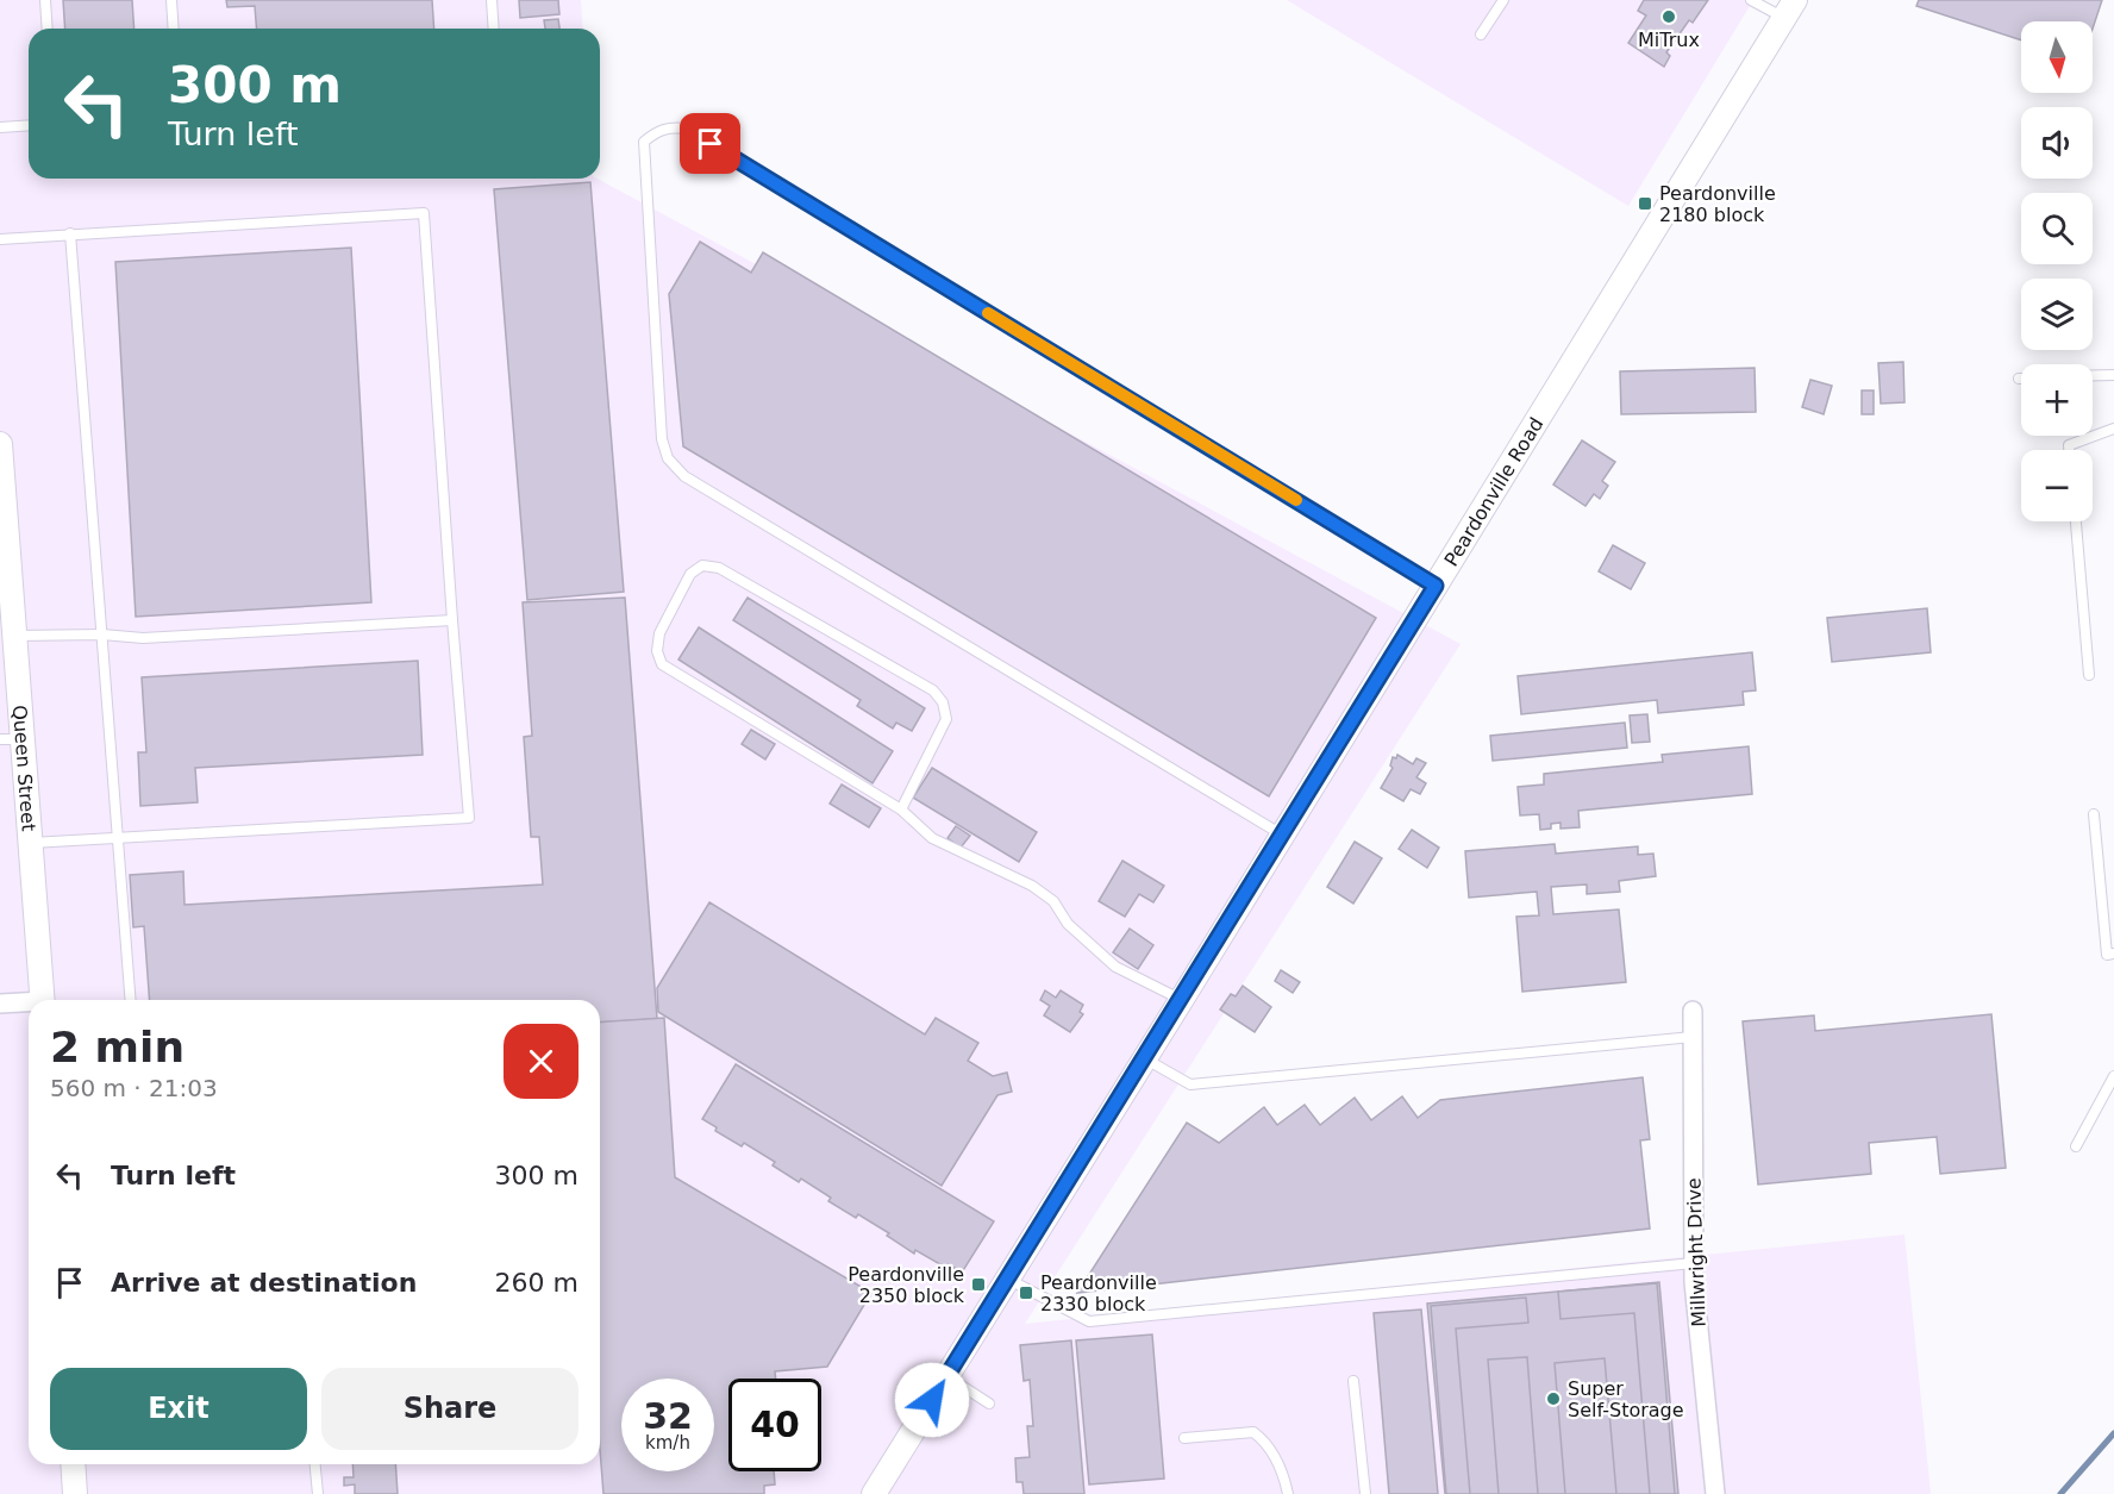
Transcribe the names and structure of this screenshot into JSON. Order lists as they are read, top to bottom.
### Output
{
  "streets": {
    "street": ["Peardonville Road", "Queen Street", "Millwright Drive"]
  },
  "places": {
    "other": ["MiTrux", "Super Self-Storage"],
    "transit": ["Peardonville 2180 block", "Peardonville 2350 block", "Peardonville 2330 block"]
  },
  "north": "bottom",
  "page": {
    "map_buttons": ["+", "−"],
    "turn": ["300 m", "Turn left"],
    "heading": ["2 min", "560 m · 21:03"],
    "list": [
      {
        "name": "Turn left",
        "value": "300 m"
      },
      {
        "name": "Arrive at destination",
        "value": "260 m"
      }
    ],
    "buttons": ["Exit", "Share"],
    "speed": "32 km/h",
    "limit": "40"
  }
}
